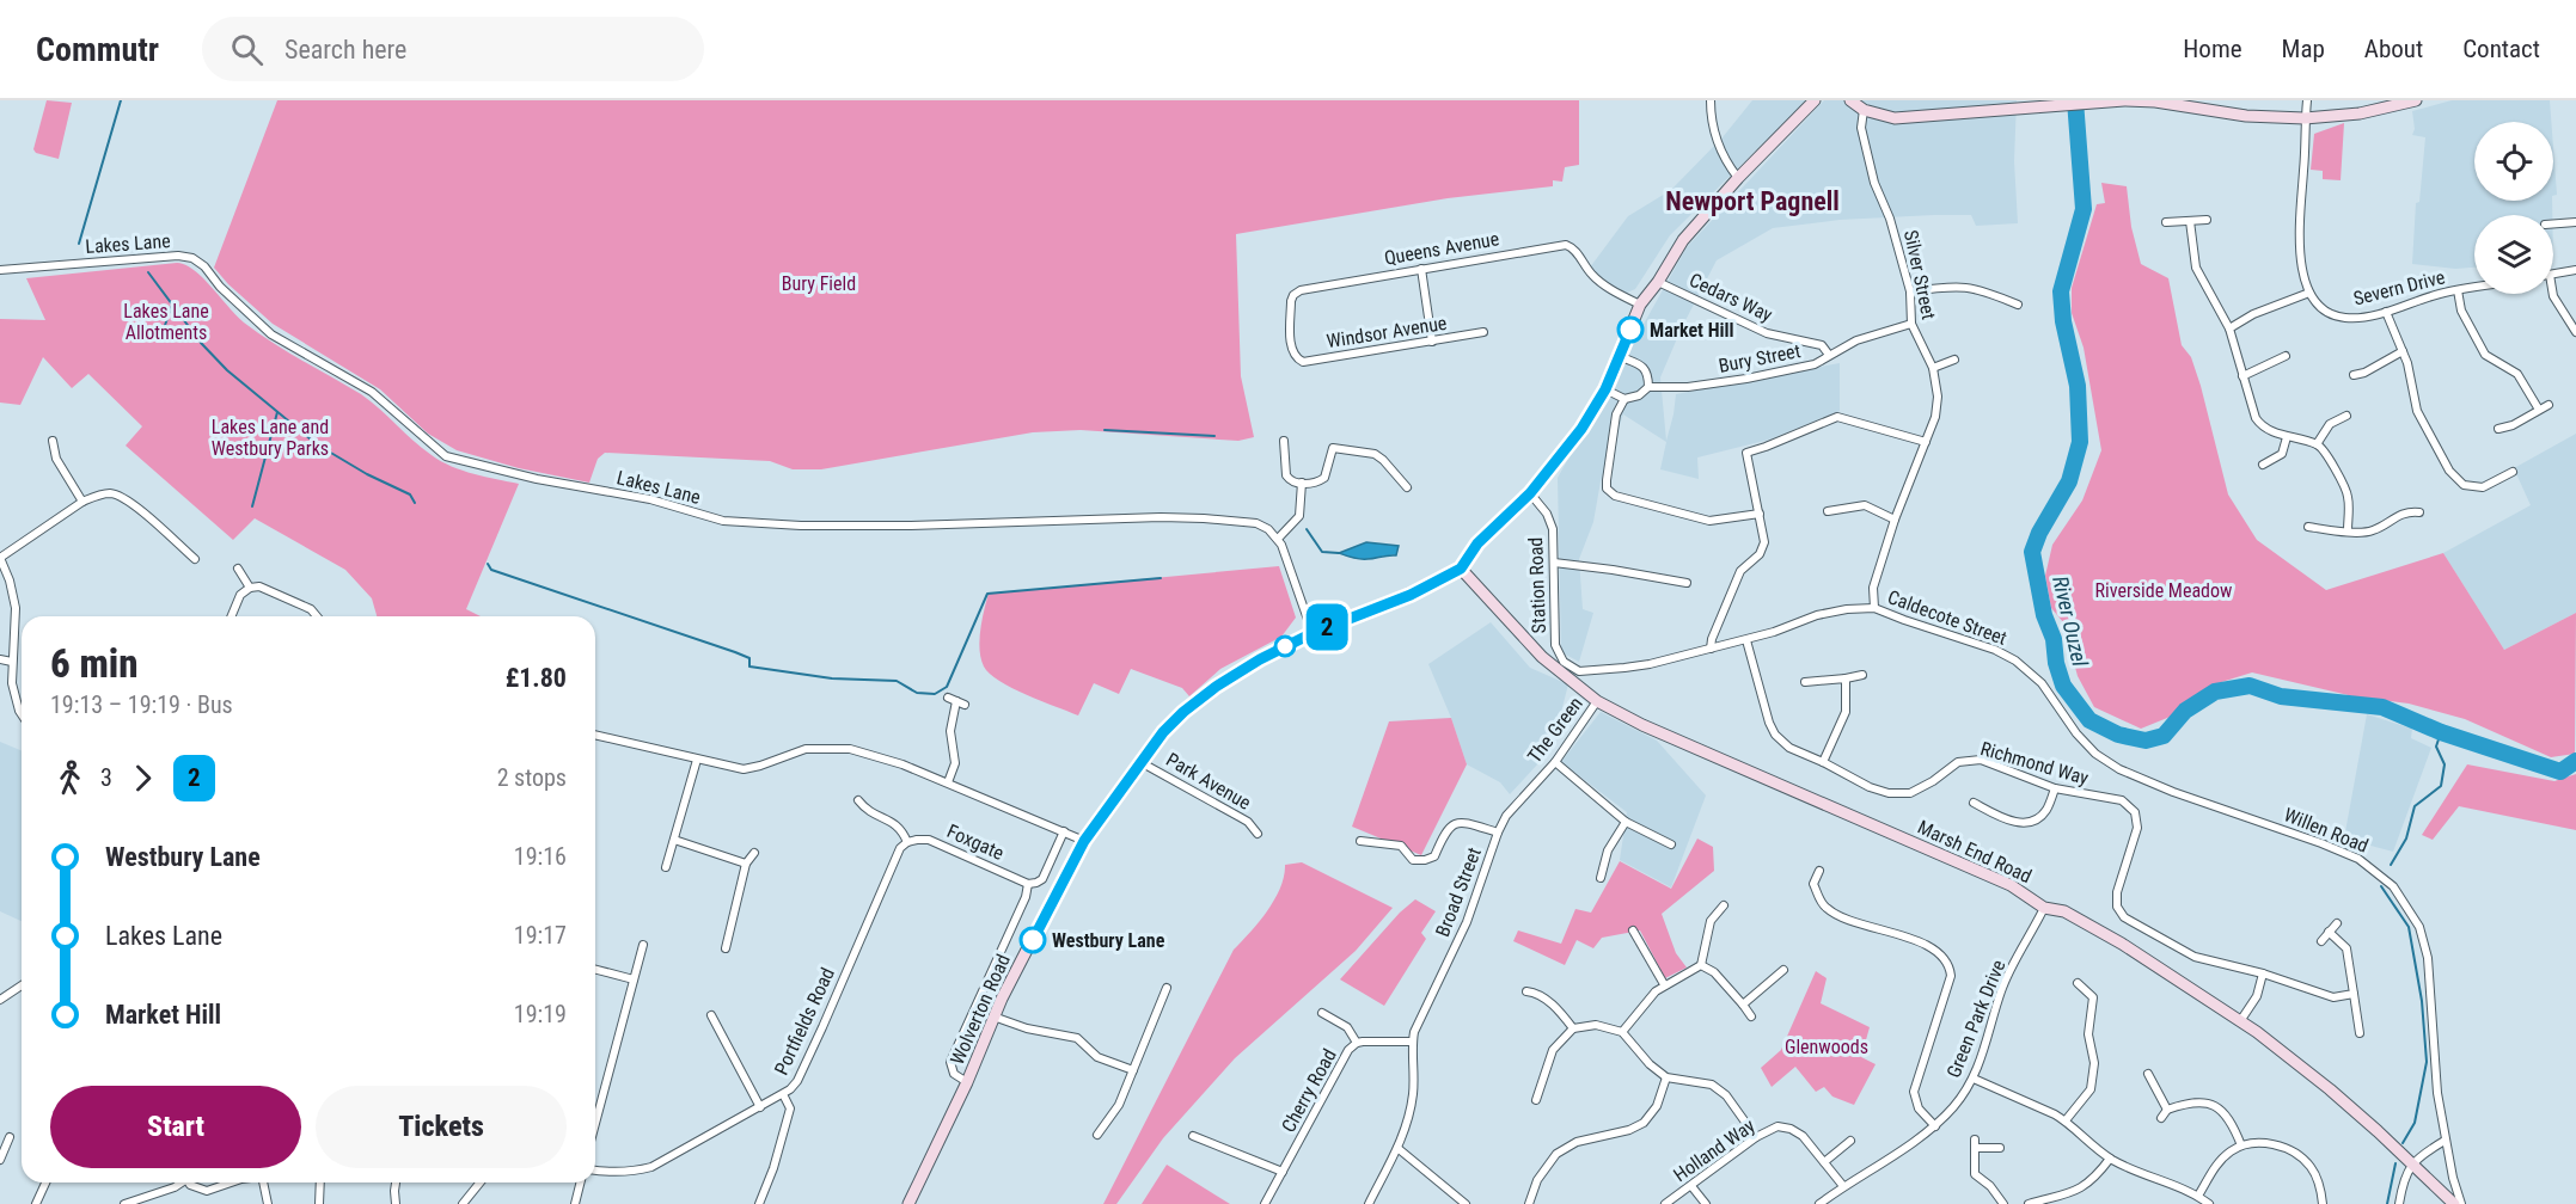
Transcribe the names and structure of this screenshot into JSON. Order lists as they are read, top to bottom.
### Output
{
  "streets": {
    "street": [
      "Lakes Lane",
      "Queens Avenue",
      "Silver Street",
      "Severn Drive",
      "Cedars Way",
      "Windsor Avenue",
      "Bury Street",
      "Station Road",
      "Caldecote Street",
      "The Green",
      "Richmond Way",
      "Park Avenue",
      "Willen Road",
      "Foxgate",
      "Marsh End Road",
      "Broad Street",
      "Wolverton Road",
      "Green Park Drive",
      "Portfields Road",
      "Cherry Road",
      "Holland Way"
    ]
  },
  "crossings": [
    ["Queens Avenue", "Windsor Avenue"],
    ["Silver Street", "Bury Street"],
    ["Silver Street", "Caldecote Street"],
    ["Cedars Way", "Bury Street"],
    ["Station Road", "Caldecote Street"],
    ["Caldecote Street", "Richmond Way"],
    ["Caldecote Street", "Willen Road"],
    ["The Green", "Marsh End Road"],
    ["The Green", "Broad Street"],
    ["Park Avenue", "Wolverton Road"],
    ["Foxgate", "Wolverton Road"],
    ["Foxgate", "Portfields Road"],
    ["Marsh End Road", "Wolverton Road"],
    ["Marsh End Road", "Green Park Drive"],
    ["Broad Street", "Cherry Road"],
    ["Green Park Drive", "Holland Way"]
  ],
  "districts": ["Newport Pagnell"],
  "water": ["River Ouzel"],
  "parks": [
    "Bury Field",
    "Lakes Lane Allotments",
    "Lakes Lane and Westbury Parks",
    "Riverside Meadow",
    "Glenwoods"
  ],
  "places": ["Market Hill", "Westbury Lane"],
  "lines": ["bus line 2"],
  "page": {
    "header": "Commutr",
    "search": "Search here",
    "nav": [
      "Home",
      "Map",
      "About",
      "Contact"
    ],
    "on_map": "2",
    "heading": ["6 min", "19:13 – 19:19 · Bus", "£1.80"],
    "legs": ["3", "2", "2 stops"],
    "list": [
      {
        "name": "Westbury Lane",
        "value": "19:16"
      },
      {
        "name": "Lakes Lane",
        "value": "19:17"
      },
      {
        "name": "Market Hill",
        "value": "19:19"
      }
    ],
    "buttons": ["Start", "Tickets"]
  }
}
